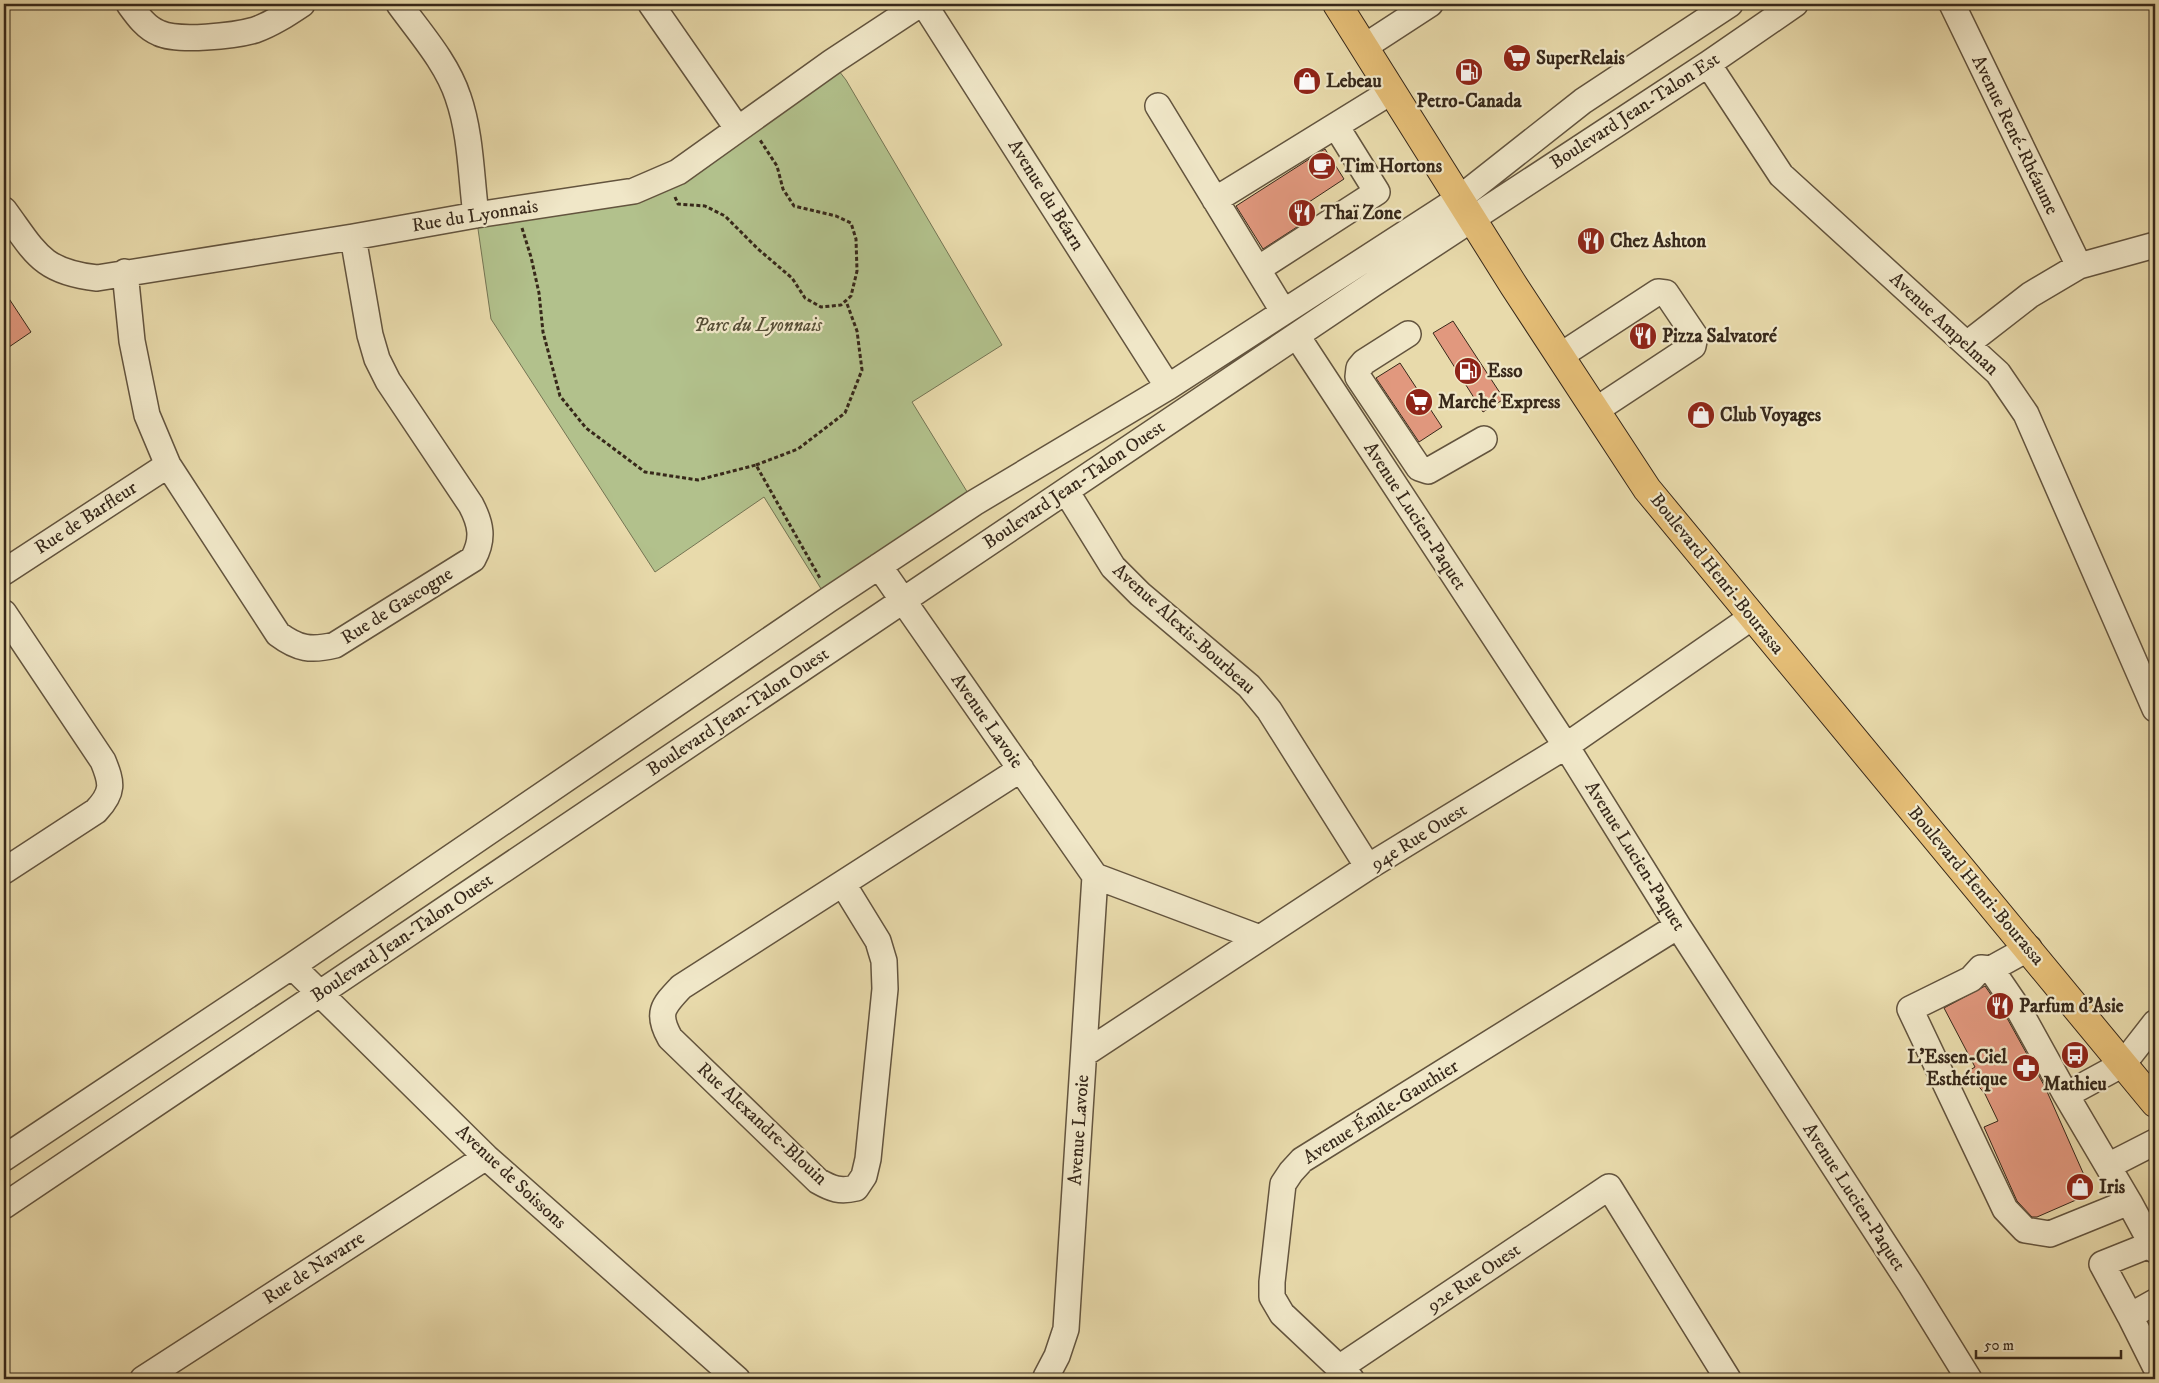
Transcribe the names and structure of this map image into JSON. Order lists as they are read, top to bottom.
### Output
{
  "streets": {
    "main road": ["Boulevard Henri-Bourassa"],
    "street": [
      "Boulevard Jean-Talon Est",
      "Avenue René-Rhéaume",
      "Avenue du Béarn",
      "Rue du Lyonnais",
      "Avenue Ampelman",
      "Boulevard Jean-Talon Ouest",
      "Avenue Lucien-Paquet",
      "Rue de Barfleur",
      "Rue de Gascogne",
      "Avenue Alexis-Bourbeau",
      "Avenue Lavoie",
      "94e Rue Ouest",
      "Avenue Émile-Gauthier",
      "Rue Alexandre-Blouin",
      "Avenue de Soissons",
      "Rue de Navarre",
      "92e Rue Ouest"
    ]
  },
  "crossings": [
    ["Boulevard Jean-Talon Est", "Avenue Ampelman"],
    ["Boulevard Jean-Talon Est", "Boulevard Jean-Talon Ouest"],
    ["Boulevard Jean-Talon Est", "Boulevard Henri-Bourassa"],
    ["Avenue du Béarn", "Rue du Lyonnais"],
    ["Avenue du Béarn", "Boulevard Jean-Talon Ouest"],
    ["Rue du Lyonnais", "Rue de Gascogne"],
    ["Boulevard Jean-Talon Ouest", "Avenue Lucien-Paquet"],
    ["Boulevard Jean-Talon Ouest", "Boulevard Henri-Bourassa"],
    ["Boulevard Jean-Talon Ouest", "Avenue Alexis-Bourbeau"],
    ["Boulevard Jean-Talon Ouest", "Avenue Lavoie"],
    ["Boulevard Jean-Talon Ouest", "Avenue de Soissons"],
    ["Avenue Lucien-Paquet", "94e Rue Ouest"],
    ["Avenue Lucien-Paquet", "Avenue Émile-Gauthier"],
    ["Rue de Barfleur", "Rue de Gascogne"],
    ["Boulevard Henri-Bourassa", "94e Rue Ouest"],
    ["Avenue Alexis-Bourbeau", "94e Rue Ouest"],
    ["Avenue Lavoie", "94e Rue Ouest"],
    ["Avenue Lavoie", "Rue Alexandre-Blouin"],
    ["Avenue Émile-Gauthier", "92e Rue Ouest"],
    ["Avenue de Soissons", "Rue de Navarre"]
  ],
  "parks": ["Parc du Lyonnais"],
  "places": {
    "supermarket": ["SuperRelais", "Marché Express"],
    "fuel station": ["Petro-Canada", "Esso"],
    "shop": ["Lebeau", "Club Voyages", "Iris"],
    "cafe": ["Tim Hortons"],
    "restaurant": [
      "Thaï Zone",
      "Chez Ashton",
      "Pizza Salvatoré",
      "Parfum d'Asie"
    ],
    "bus stop": ["Mathieu"],
    "pharmacy": ["L'Essen-Ciel Esthétique"]
  },
  "scale_bar": "50 m"
}
